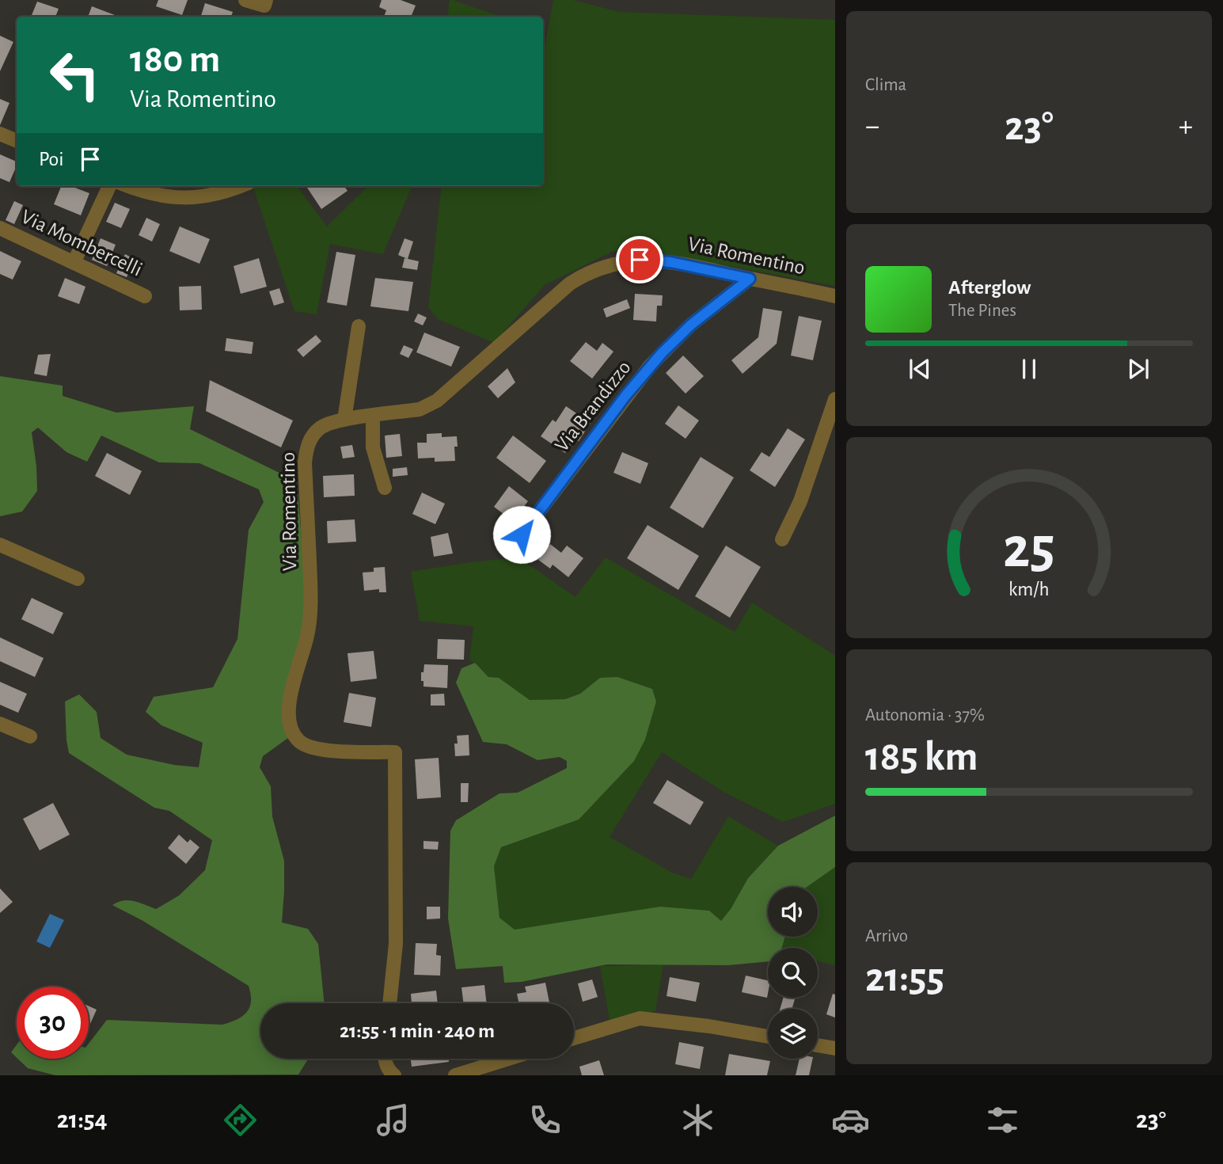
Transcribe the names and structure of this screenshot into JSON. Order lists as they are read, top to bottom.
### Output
{
  "streets": {
    "street": ["Via Mombercelli", "Via Romentino", "Via Brandizzo"]
  },
  "crossings": [
    ["Via Romentino", "Via Brandizzo"]
  ],
  "page": {
    "tile": [
      "Clima",
      ["Autonomia · 37%", "185 km"],
      ["Arrivo", "21:55"]
    ],
    "turn": ["180 m", "Via Romentino"],
    "heat": ["−", "23°", "+"],
    "then": "Poi",
    "song": ["Afterglow", "The Pines"],
    "limit": "30",
    "trip": "21:55 · 1 min · 240 m",
    "tabs": ["21:54", "23°"],
    "gauge": ["25", "km/h"]
  }
}
